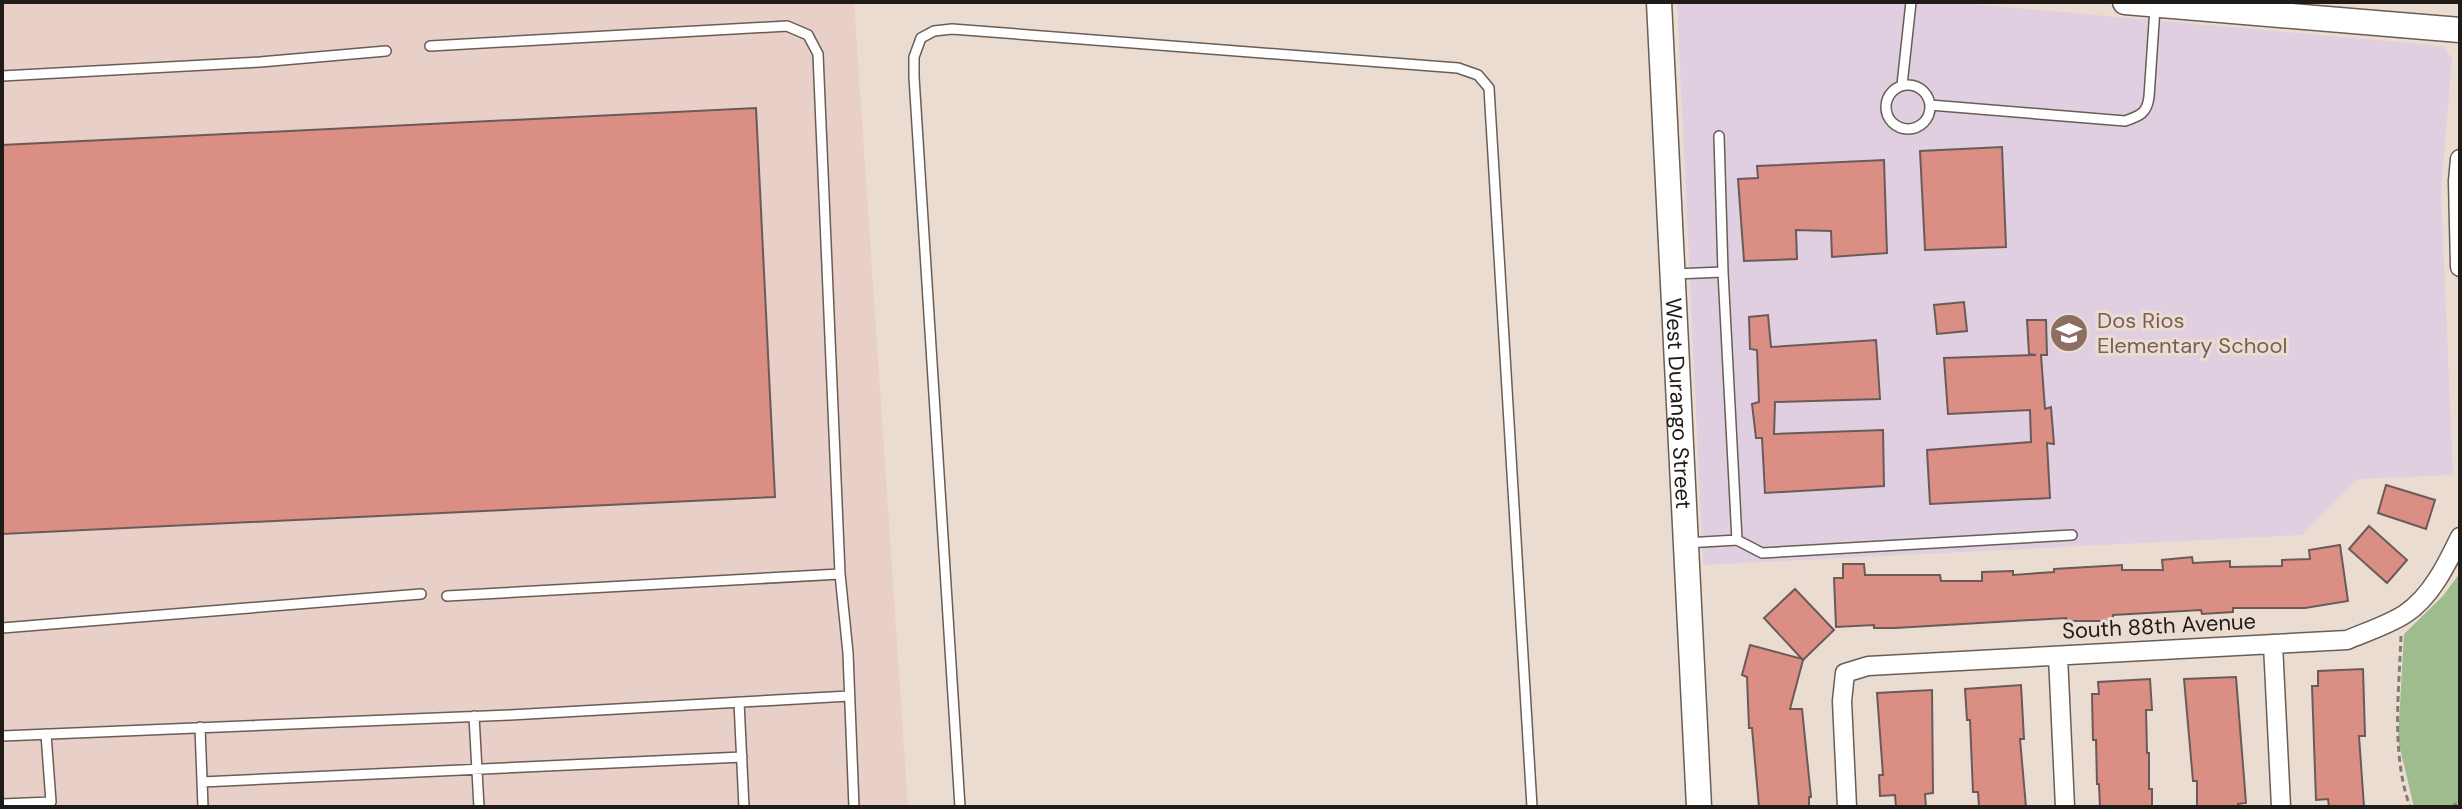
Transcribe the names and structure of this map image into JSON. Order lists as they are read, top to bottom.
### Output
{
  "streets": {
    "street": ["West Durango Street", "South 88th Avenue"]
  },
  "places": {
    "school or university": ["Dos Rios Elementary School"]
  }
}
